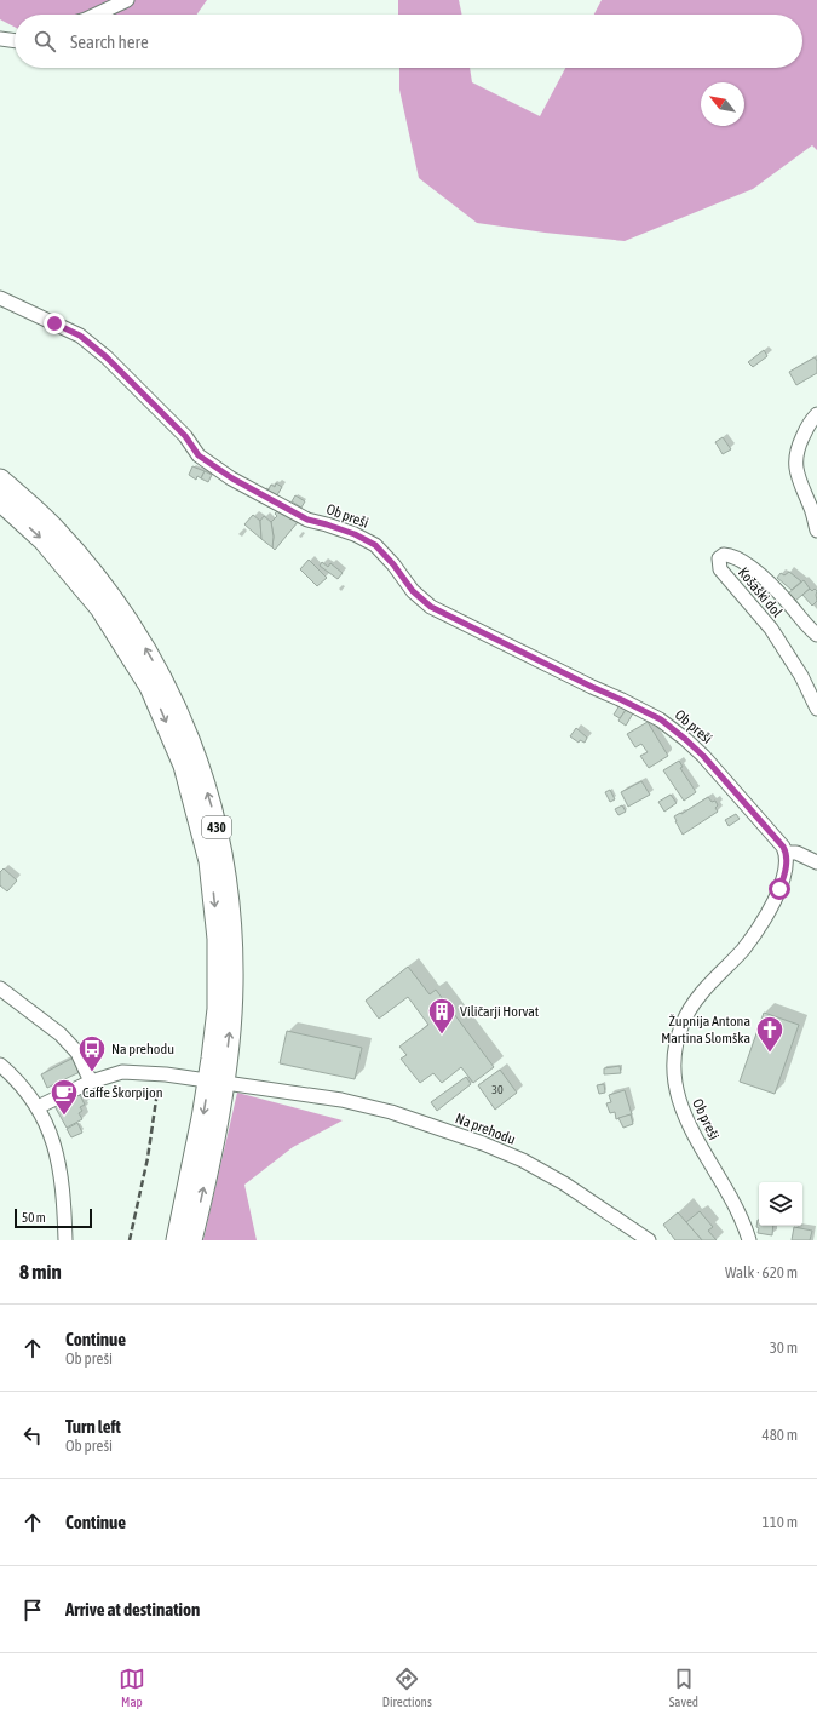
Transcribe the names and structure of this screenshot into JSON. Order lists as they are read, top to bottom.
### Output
{
  "streets": {
    "highway": ["430"],
    "street": ["Ob preši", "Košaški dol", "Na prehodu"]
  },
  "places": {
    "building": ["Viličarji Horvat"],
    "church": ["Župnija Antona Martina Slomška"],
    "bus stop": ["Na prehodu"],
    "cafe": ["Caffe Škorpijon"]
  },
  "house_numbers": ["30"],
  "scale_bar": "50 m",
  "north": "top left",
  "page": {
    "search": "Search here",
    "scale": "50 m",
    "heading": ["8 min", "Walk · 620 m"],
    "list": [
      ["Continue", "Ob preši", "30 m"],
      ["Turn left", "Ob preši", "480 m"],
      ["Continue", "110 m"],
      "Arrive at destination"
    ],
    "nav": ["Map", "Directions", "Saved"]
  }
}
